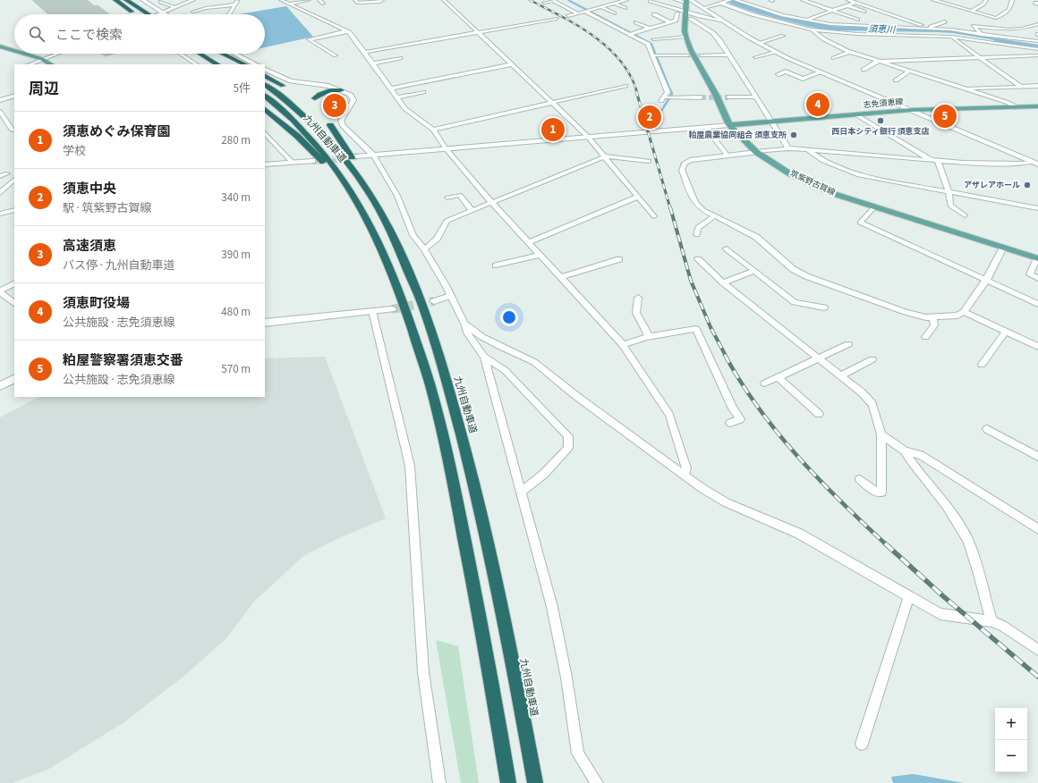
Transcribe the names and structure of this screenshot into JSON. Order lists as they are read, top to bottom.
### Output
{
  "streets": {
    "highway": ["九州自動車道"],
    "main road": ["志免須恵線", "筑紫野古賀線"]
  },
  "crossings": [
    ["志免須恵線", "筑紫野古賀線"]
  ],
  "water": ["須恵川"],
  "places": ["西日本シティ銀行 須恵支店", "粕屋農業協同組合 須恵支所", "アザレアホール"],
  "page": {
    "search": "ここで検索",
    "heading": ["周辺", "5件"],
    "pins": [
      "4",
      "3",
      "5",
      "2",
      "1"
    ],
    "list": [
      {
        "mark": "1",
        "name": "須恵めぐみ保育園",
        "note": "学校",
        "value": "280 m"
      },
      {
        "mark": "2",
        "name": "須恵中央",
        "note": "駅 · 筑紫野古賀線",
        "value": "340 m"
      },
      {
        "mark": "3",
        "name": "高速須恵",
        "note": "バス停 · 九州自動車道",
        "value": "390 m"
      },
      {
        "mark": "4",
        "name": "須恵町役場",
        "note": "公共施設 · 志免須恵線",
        "value": "480 m"
      },
      {
        "mark": "5",
        "name": "粕屋警察署須恵交番",
        "note": "公共施設 · 志免須恵線",
        "value": "570 m"
      }
    ],
    "map_buttons": ["+", "−"]
  }
}
